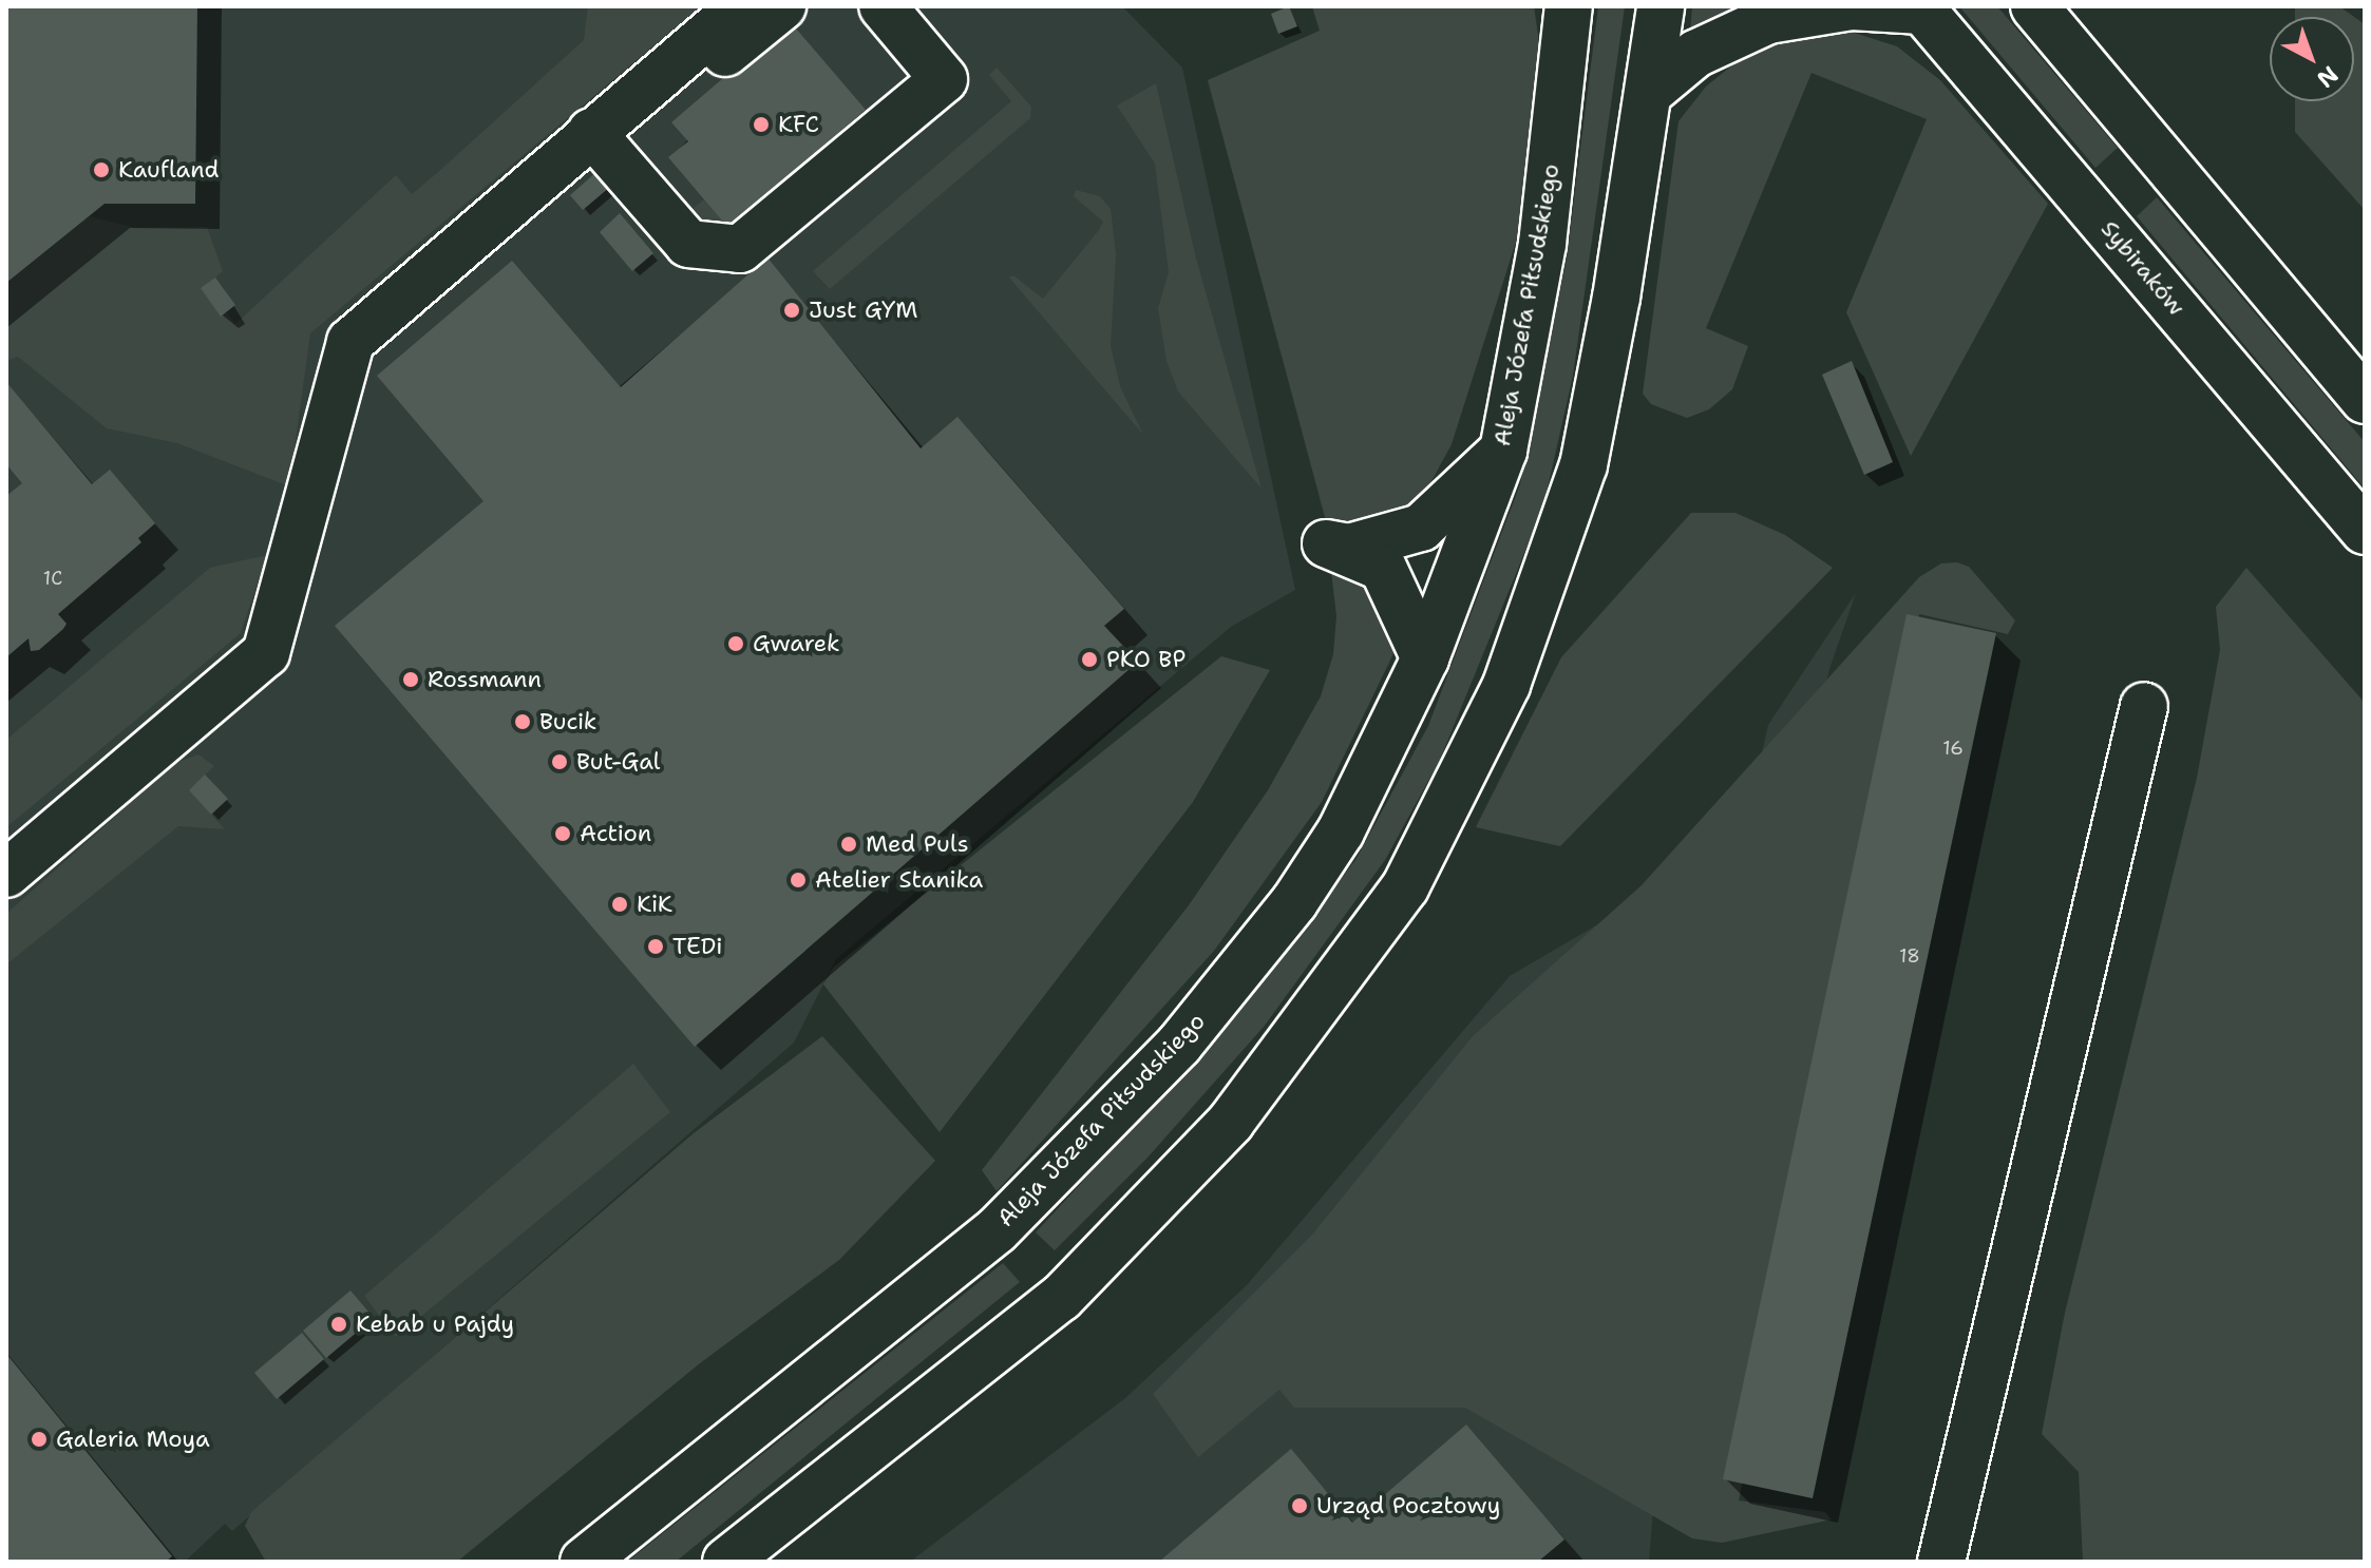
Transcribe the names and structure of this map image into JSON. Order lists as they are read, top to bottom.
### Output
{
  "streets": {
    "main road": ["Sybiraków", "Aleja Józefa Piłsudskiego"]
  },
  "places": [
    "KFC",
    "Kaufland",
    "Just GYM",
    "Gwarek",
    "PKO BP",
    "Rossmann",
    "Bucik",
    "But-Gal",
    "Action",
    "Med Puls",
    "Atelier Stanika",
    "KiK",
    "TEDi",
    "Kebab u Pajdy",
    "Galeria Moya",
    "Urząd Pocztowy"
  ],
  "house_numbers": ["1C", "16", "18"],
  "north": "bottom right"
}
